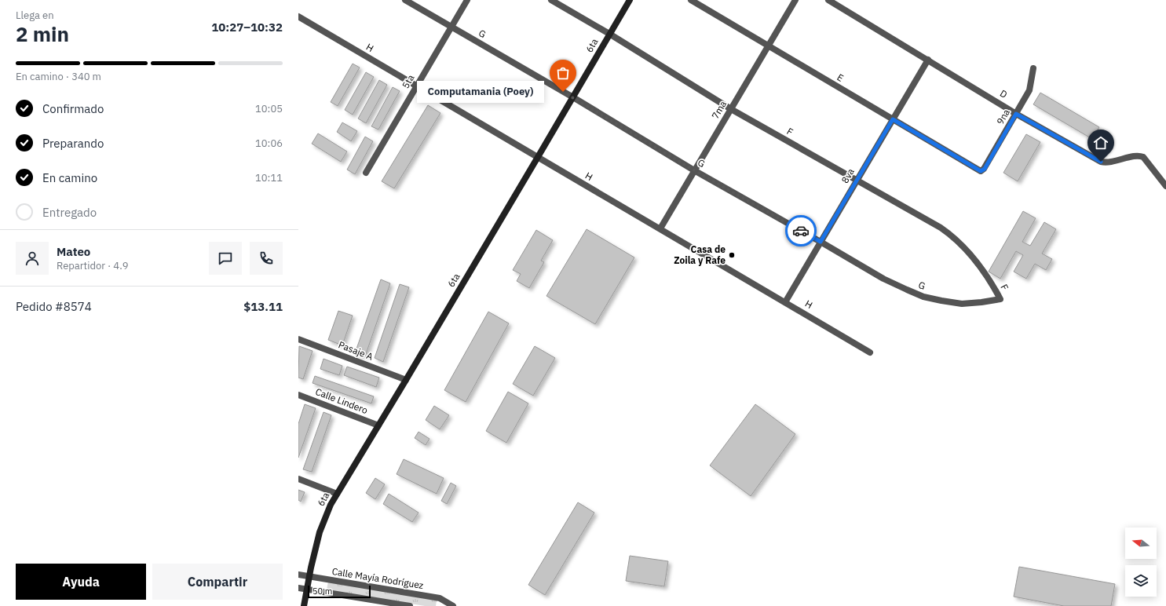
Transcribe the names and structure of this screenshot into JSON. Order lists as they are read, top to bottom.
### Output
{
  "streets": {
    "main road": ["6ta"],
    "street": [
      "G",
      "H",
      "E",
      "5ta",
      "D",
      "7ma",
      "9na",
      "F",
      "8va",
      "Pasaje A",
      "Calle Lindero",
      "Calle Mayía Rodríguez"
    ]
  },
  "crossings": [
    ["G", "6ta"],
    ["G", "5ta"],
    ["G", "7ma"],
    ["G", "F"],
    ["G", "8va"],
    ["6ta", "H"],
    ["6ta", "F"],
    ["6ta", "Pasaje A"],
    ["6ta", "Calle Lindero"],
    ["6ta", "Calle Mayía Rodríguez"],
    ["H", "5ta"],
    ["H", "7ma"],
    ["H", "8va"],
    ["E", "7ma"],
    ["E", "9na"],
    ["E", "8va"],
    ["D", "9na"],
    ["D", "8va"],
    ["7ma", "F"],
    ["F", "8va"]
  ],
  "places": ["Computamania (Poey)", "Casa de Zoila y Rafe"],
  "scale_bar": "50 m",
  "north": "left",
  "page": {
    "heading": ["2 min", "Llega en", "10:27–10:32"],
    "panel": [
      "Mateo",
      "Repartidor · 4.9",
      "Pedido #8574",
      "$13.11"
    ],
    "bar": "En camino · 340 m",
    "bubble": "Computamania (Poey)",
    "list": [
      ["Confirmado", "10:05"],
      ["Preparando", "10:06"],
      ["En camino", "10:11"],
      "Entregado"
    ],
    "buttons": ["Ayuda", "Compartir"],
    "scale": "50 m"
  }
}
